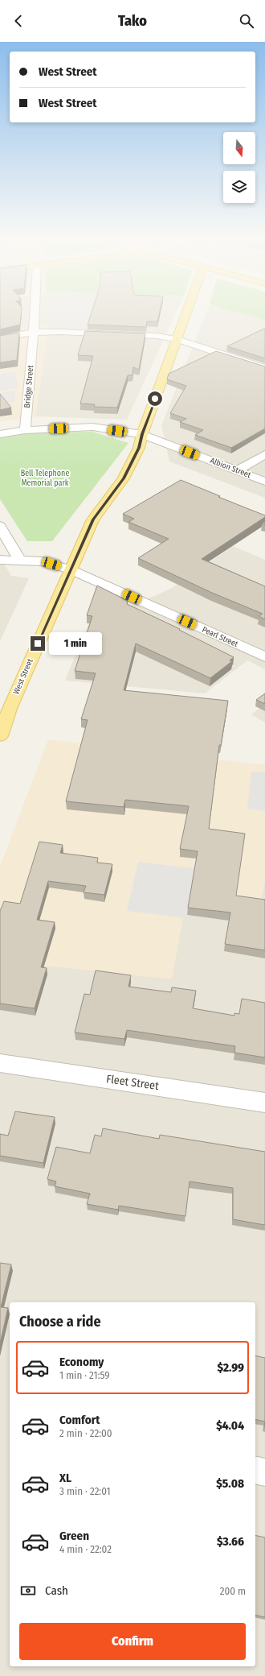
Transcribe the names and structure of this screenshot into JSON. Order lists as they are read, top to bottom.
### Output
{
  "streets": {
    "main road": ["West Street"],
    "street": [
      "Bridge Street",
      "Albion Street",
      "Pearl Street",
      "Fleet Street"
    ]
  },
  "crossings": [
    ["Bridge Street", "Albion Street"],
    ["Albion Street", "West Street"],
    ["Pearl Street", "West Street"]
  ],
  "parks": ["Bell Telephone Memorial park"],
  "north": "bottom",
  "page": {
    "header": "Tako",
    "banner": ["West Street", "West Street"],
    "bubble": "1 min",
    "heading": "Choose a ride",
    "list": [
      {
        "name": "Economy",
        "note": "1 min · 21:59",
        "value": "$2.99"
      },
      {
        "name": "Comfort",
        "note": "2 min · 22:00",
        "value": "$4.04"
      },
      {
        "name": "XL",
        "note": "3 min · 22:01",
        "value": "$5.08"
      },
      {
        "name": "Green",
        "note": "4 min · 22:02",
        "value": "$3.66"
      }
    ],
    "pay": ["Cash", "200 m"],
    "buttons": "Confirm"
  }
}
